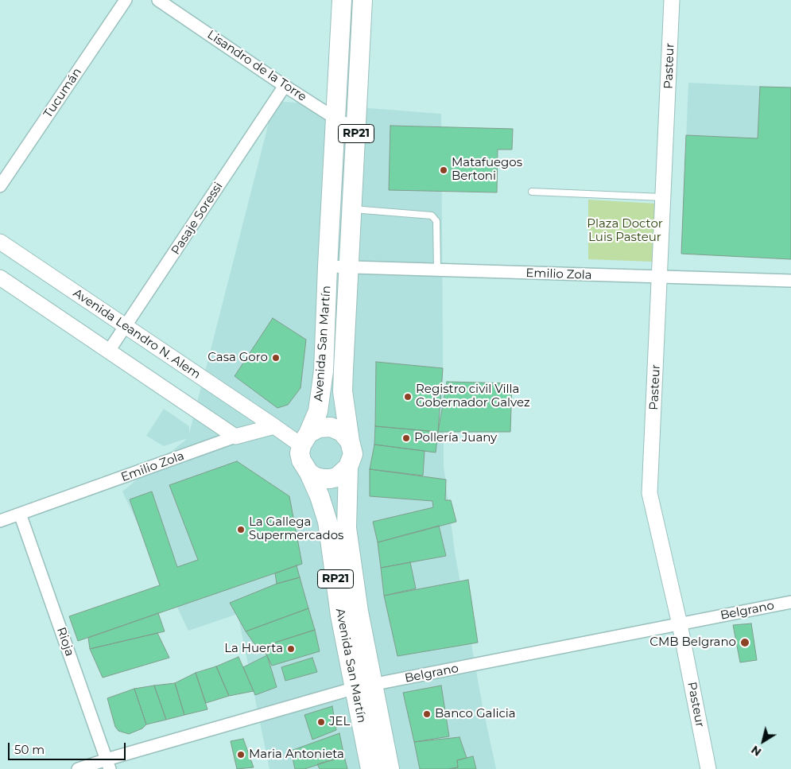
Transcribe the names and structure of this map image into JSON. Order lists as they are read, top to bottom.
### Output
{
  "streets": {
    "main road": ["RP21", "Avenida San Martín"],
    "street": [
      "Lisandro de la Torre",
      "Pasteur",
      "Tucumán",
      "Pasaje Soressi",
      "Emilio Zola",
      "Avenida Leandro N. Alem",
      "Belgrano",
      "Rioja"
    ]
  },
  "crossings": [
    ["Lisandro de la Torre", "Pasaje Soressi"],
    ["Lisandro de la Torre", "Avenida San Martín"],
    ["Pasteur", "Emilio Zola"],
    ["Pasteur", "Belgrano"],
    ["Pasaje Soressi", "Avenida Leandro N. Alem"],
    ["Emilio Zola", "Avenida Leandro N. Alem"],
    ["Emilio Zola", "Avenida San Martín"],
    ["Emilio Zola", "Rioja"],
    ["Avenida San Martín", "Belgrano"],
    ["Belgrano", "Rioja"]
  ],
  "parks": ["Plaza Doctor Luis Pasteur"],
  "places": [
    "Matafuegos Bertoni",
    "Casa Goro",
    "Registro civil Villa Gobernador Galvez",
    "Pollería Juany",
    "La Gallega Supermercados",
    "CMB Belgrano",
    "La Huerta",
    "Banco Galicia",
    "JEL",
    "Maria Antonieta"
  ],
  "scale_bar": "50 m",
  "north": "bottom left"
}
